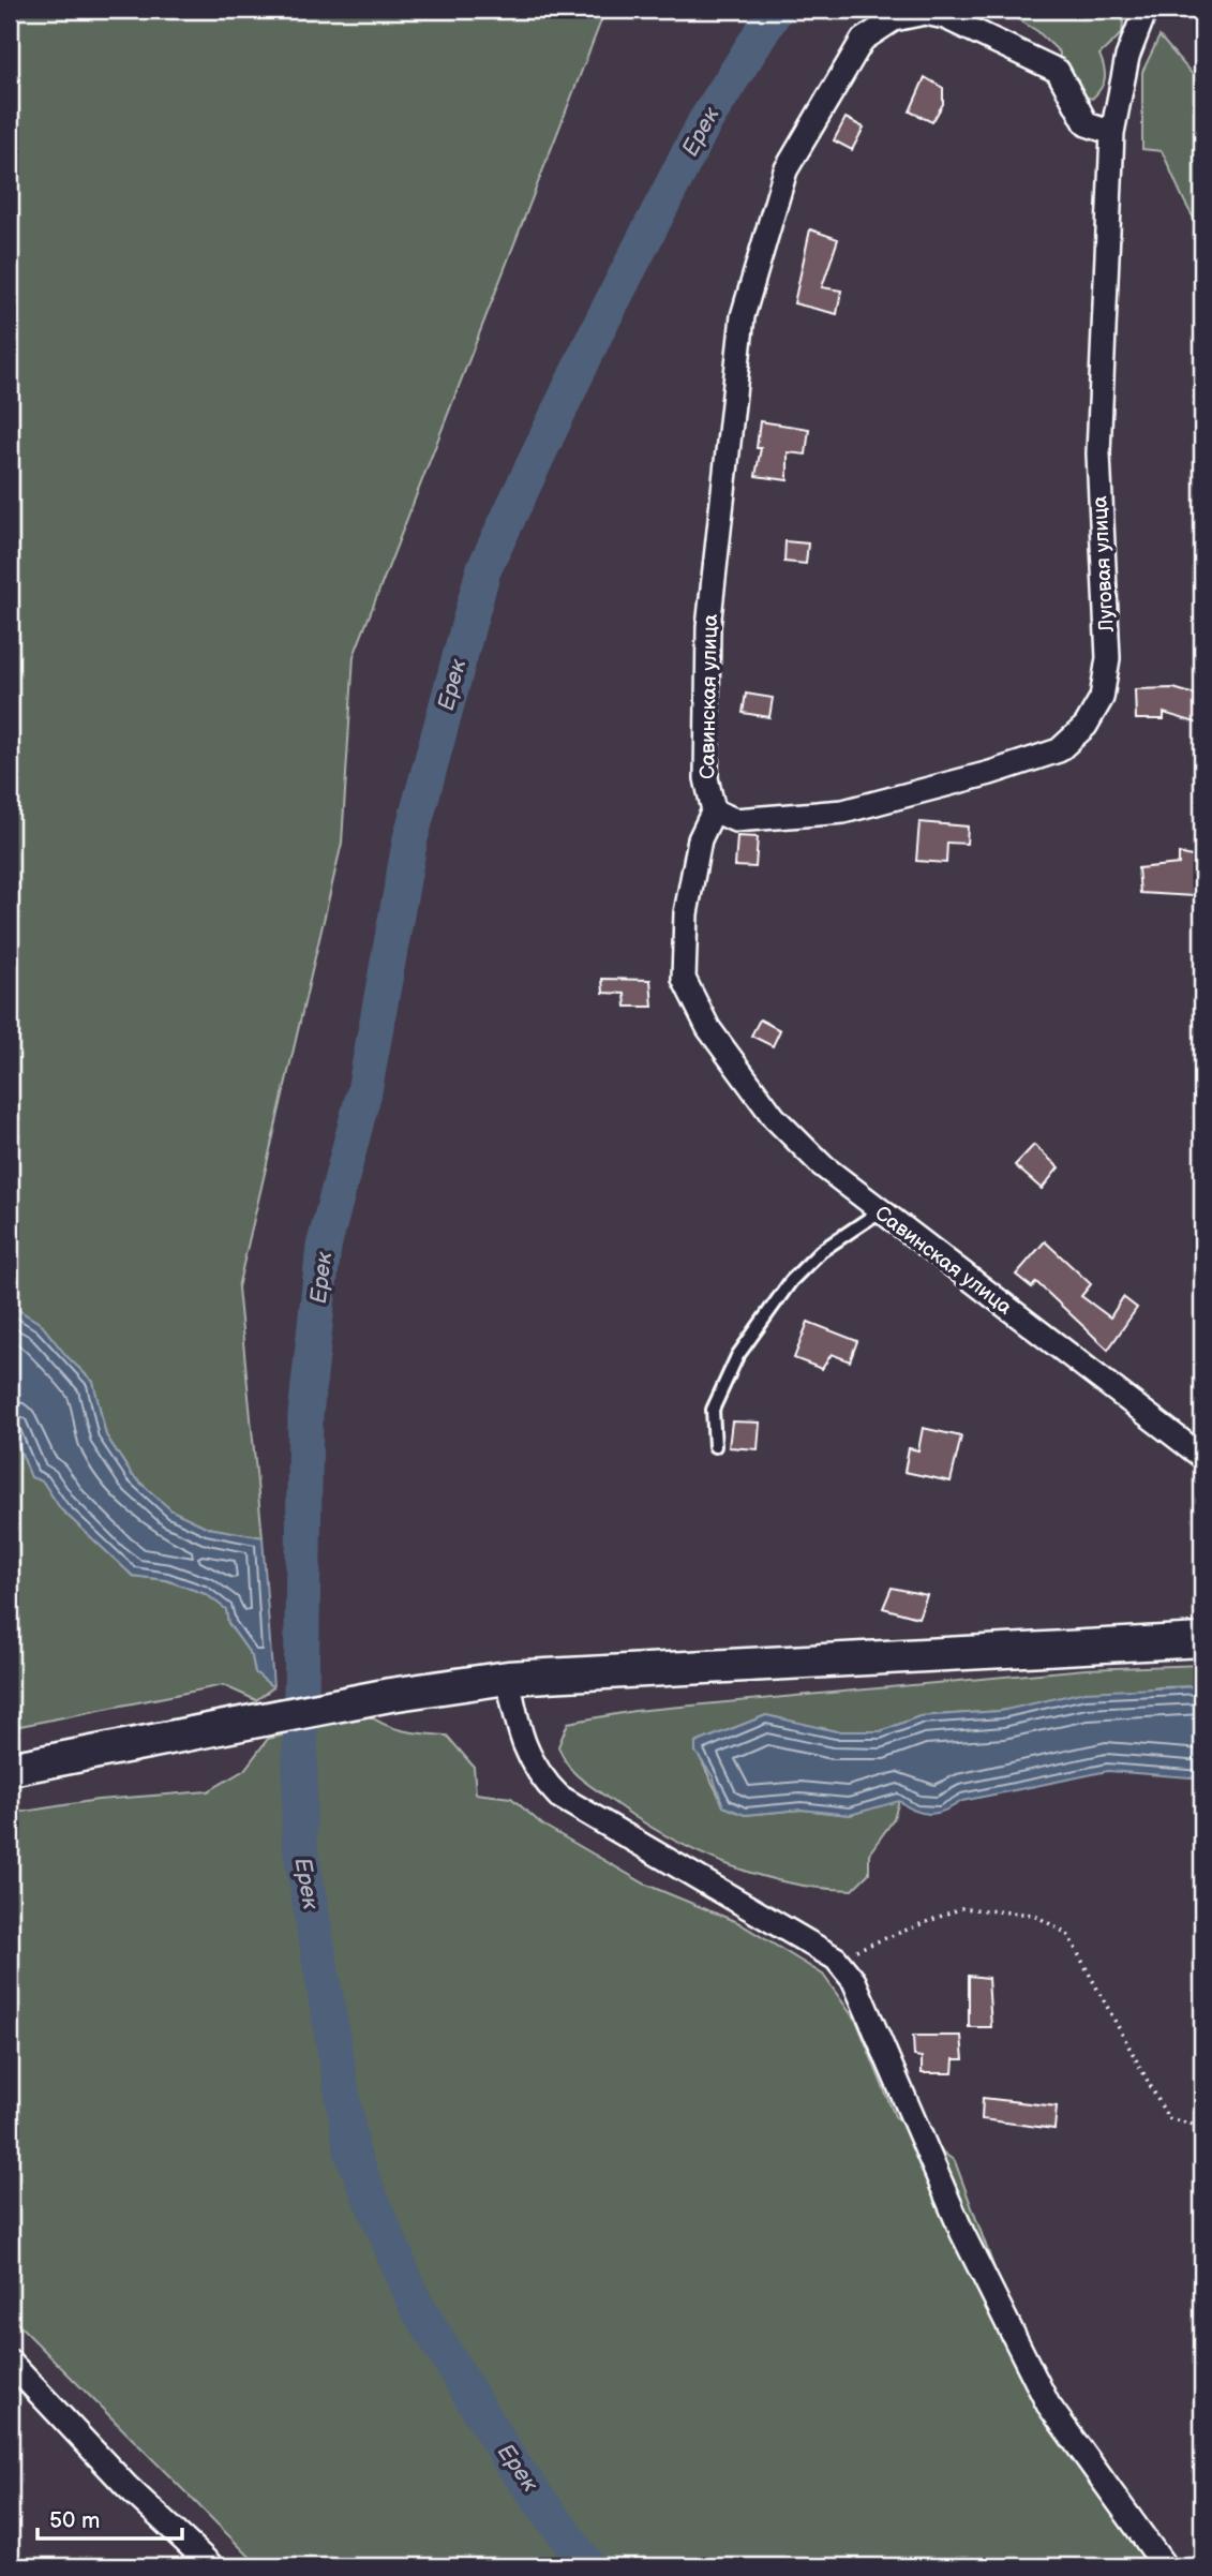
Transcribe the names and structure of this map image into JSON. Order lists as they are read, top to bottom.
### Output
{
  "streets": {
    "street": ["Луговая улица", "Савинская улица"]
  },
  "crossings": [
    ["Луговая улица", "Савинская улица"]
  ],
  "water": ["Ерек"],
  "scale_bar": "50 m"
}
